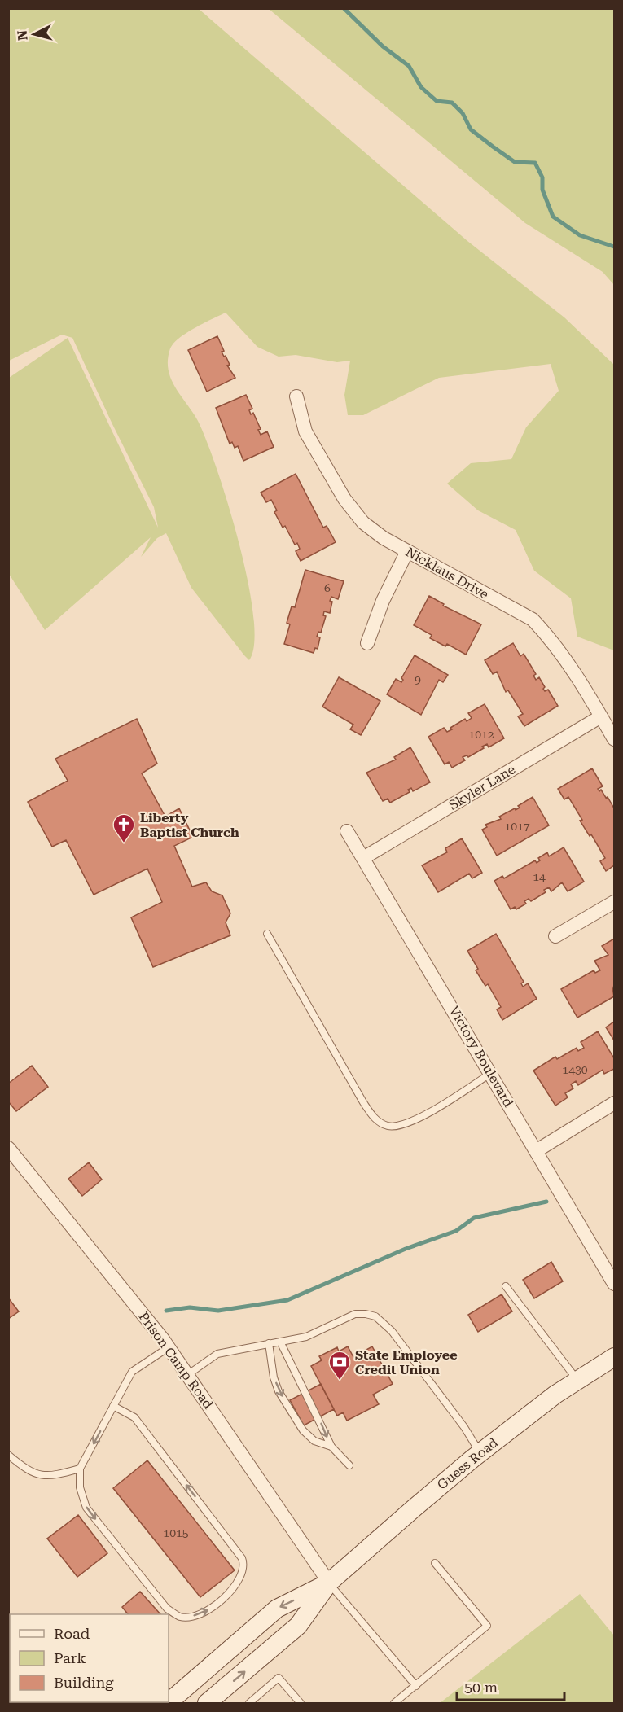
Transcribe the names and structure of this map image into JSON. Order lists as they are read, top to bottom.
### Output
{
  "streets": {
    "main road": ["Guess Road"],
    "street": [
      "Nicklaus Drive",
      "Skyler Lane",
      "Victory Boulevard",
      "Prison Camp Road"
    ]
  },
  "crossings": [
    ["Nicklaus Drive", "Skyler Lane"],
    ["Skyler Lane", "Victory Boulevard"],
    ["Prison Camp Road", "Guess Road"]
  ],
  "places": {
    "church": ["Liberty Baptist Church"],
    "bank": ["State Employee Credit Union"]
  },
  "house_numbers": [
    "6",
    "9",
    "1012",
    "1017",
    "14",
    "1430",
    "1015"
  ],
  "legend": ["Road", "Park", "Building"],
  "scale_bar": "50 m",
  "north": "left"
}
